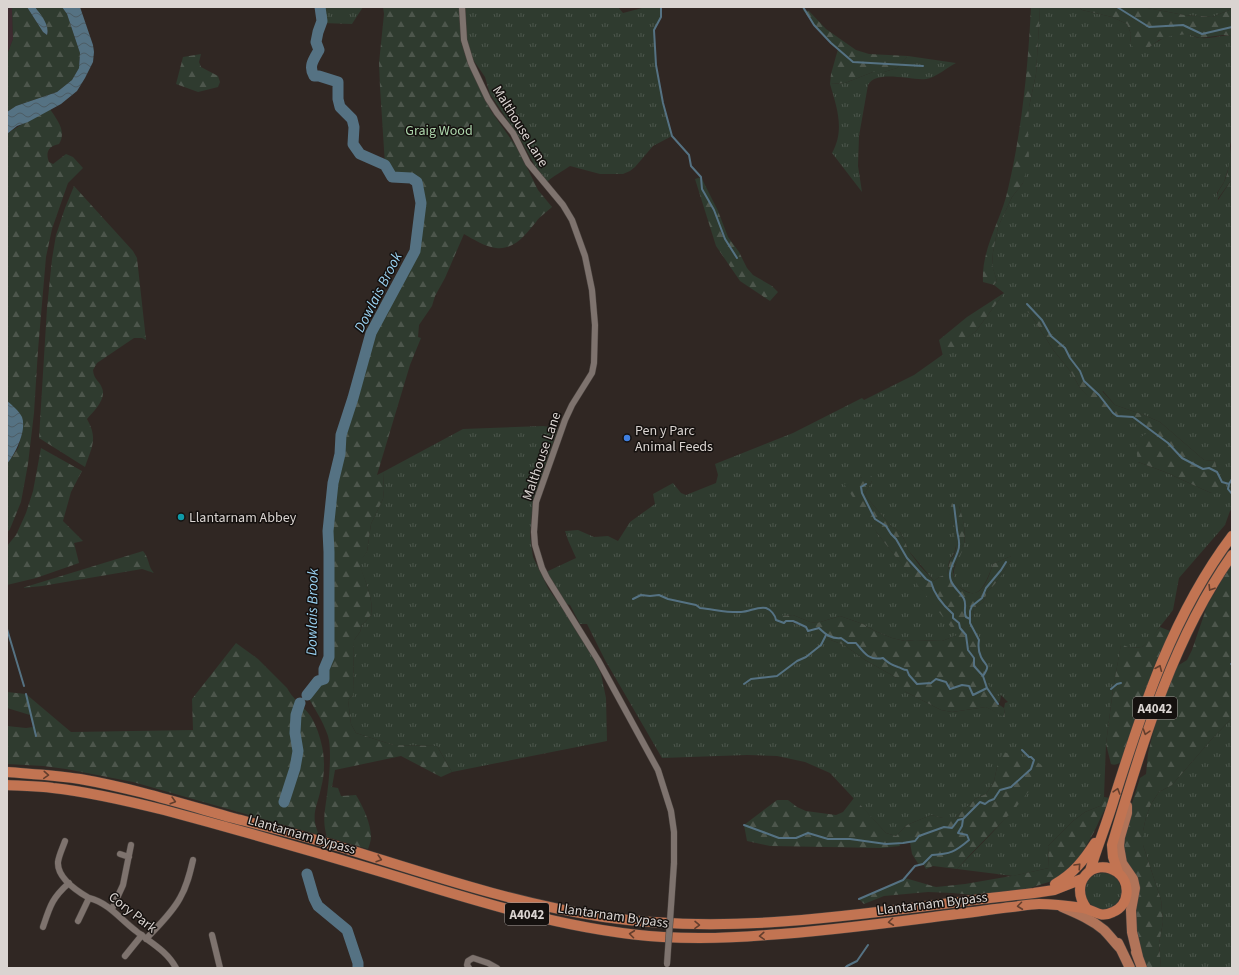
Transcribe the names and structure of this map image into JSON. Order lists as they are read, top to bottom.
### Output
{
  "streets": {
    "highway": ["A4042", "Llantarnam Bypass"],
    "street": ["Malthouse Lane", "Cory Park"]
  },
  "crossings": [
    ["A4042", "Llantarnam Bypass"]
  ],
  "water": ["Dowlais Brook"],
  "parks": ["Graig Wood"],
  "places": ["Pen y Parc Animal Feeds", "Llantarnam Abbey"]
}
